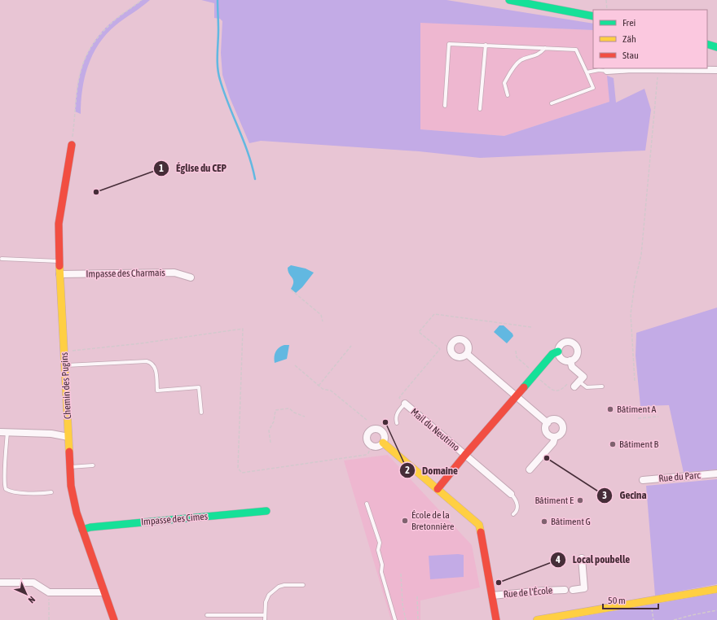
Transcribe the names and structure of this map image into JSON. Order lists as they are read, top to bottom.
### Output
{
  "streets": {
    "street": [
      "Impasse des Charmais",
      "Chemin des Pugins",
      "Mail du Neutrino",
      "Rue du Parc",
      "Impasse des Cimes",
      "Rue de l'École"
    ]
  },
  "crossings": [
    ["Impasse des Charmais", "Chemin des Pugins"],
    ["Chemin des Pugins", "Impasse des Cimes"],
    ["Mail du Neutrino", "Rue de l'École"]
  ],
  "places": [
    "Église du CEP",
    "Bâtiment A",
    "Domaine",
    "Bâtiment B",
    "Gecina",
    "Bâtiment E",
    "École de la Bretonnière",
    "Bâtiment G",
    "Local poubelle"
  ],
  "legend": ["Frei", "Zäh", "Stau"],
  "scale_bar": "50 m",
  "north": "bottom right"
}
